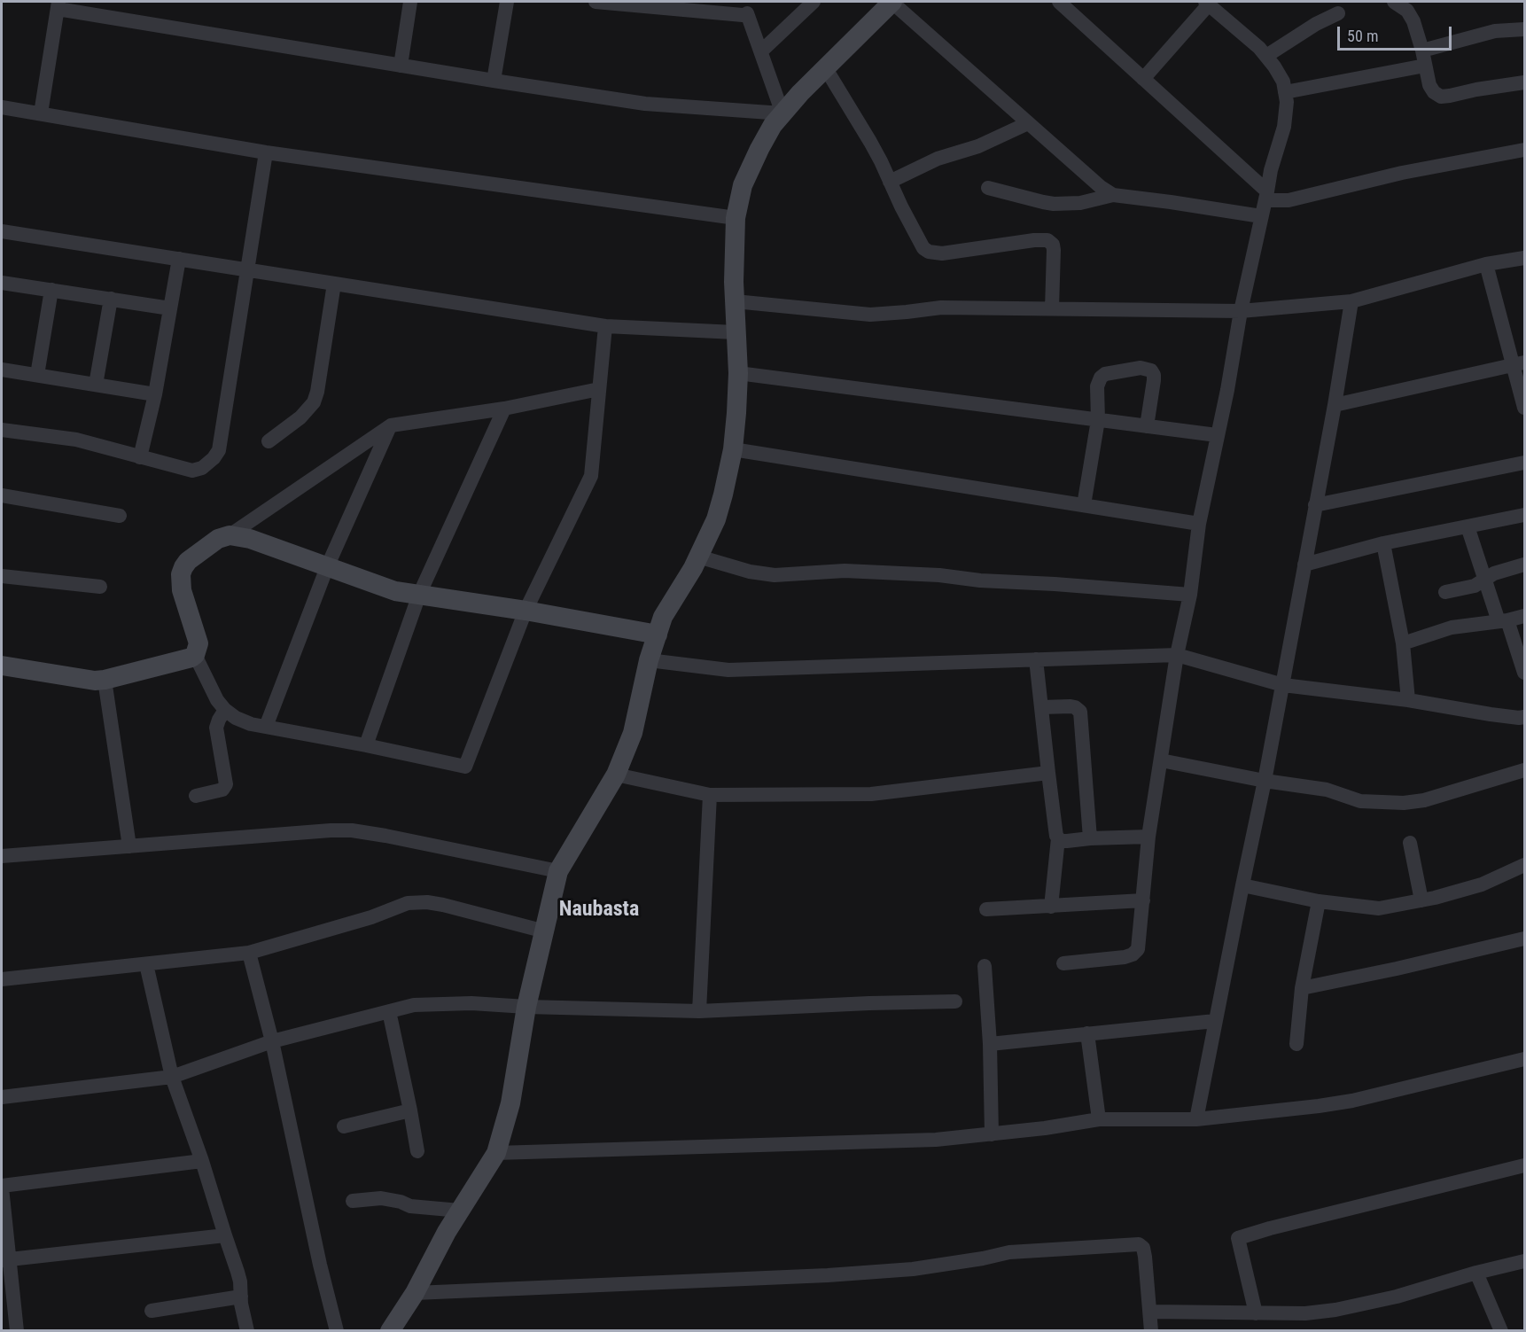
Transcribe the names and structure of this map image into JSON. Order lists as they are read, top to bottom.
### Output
{
  "districts": ["Naubasta"],
  "scale_bar": "50 m"
}
